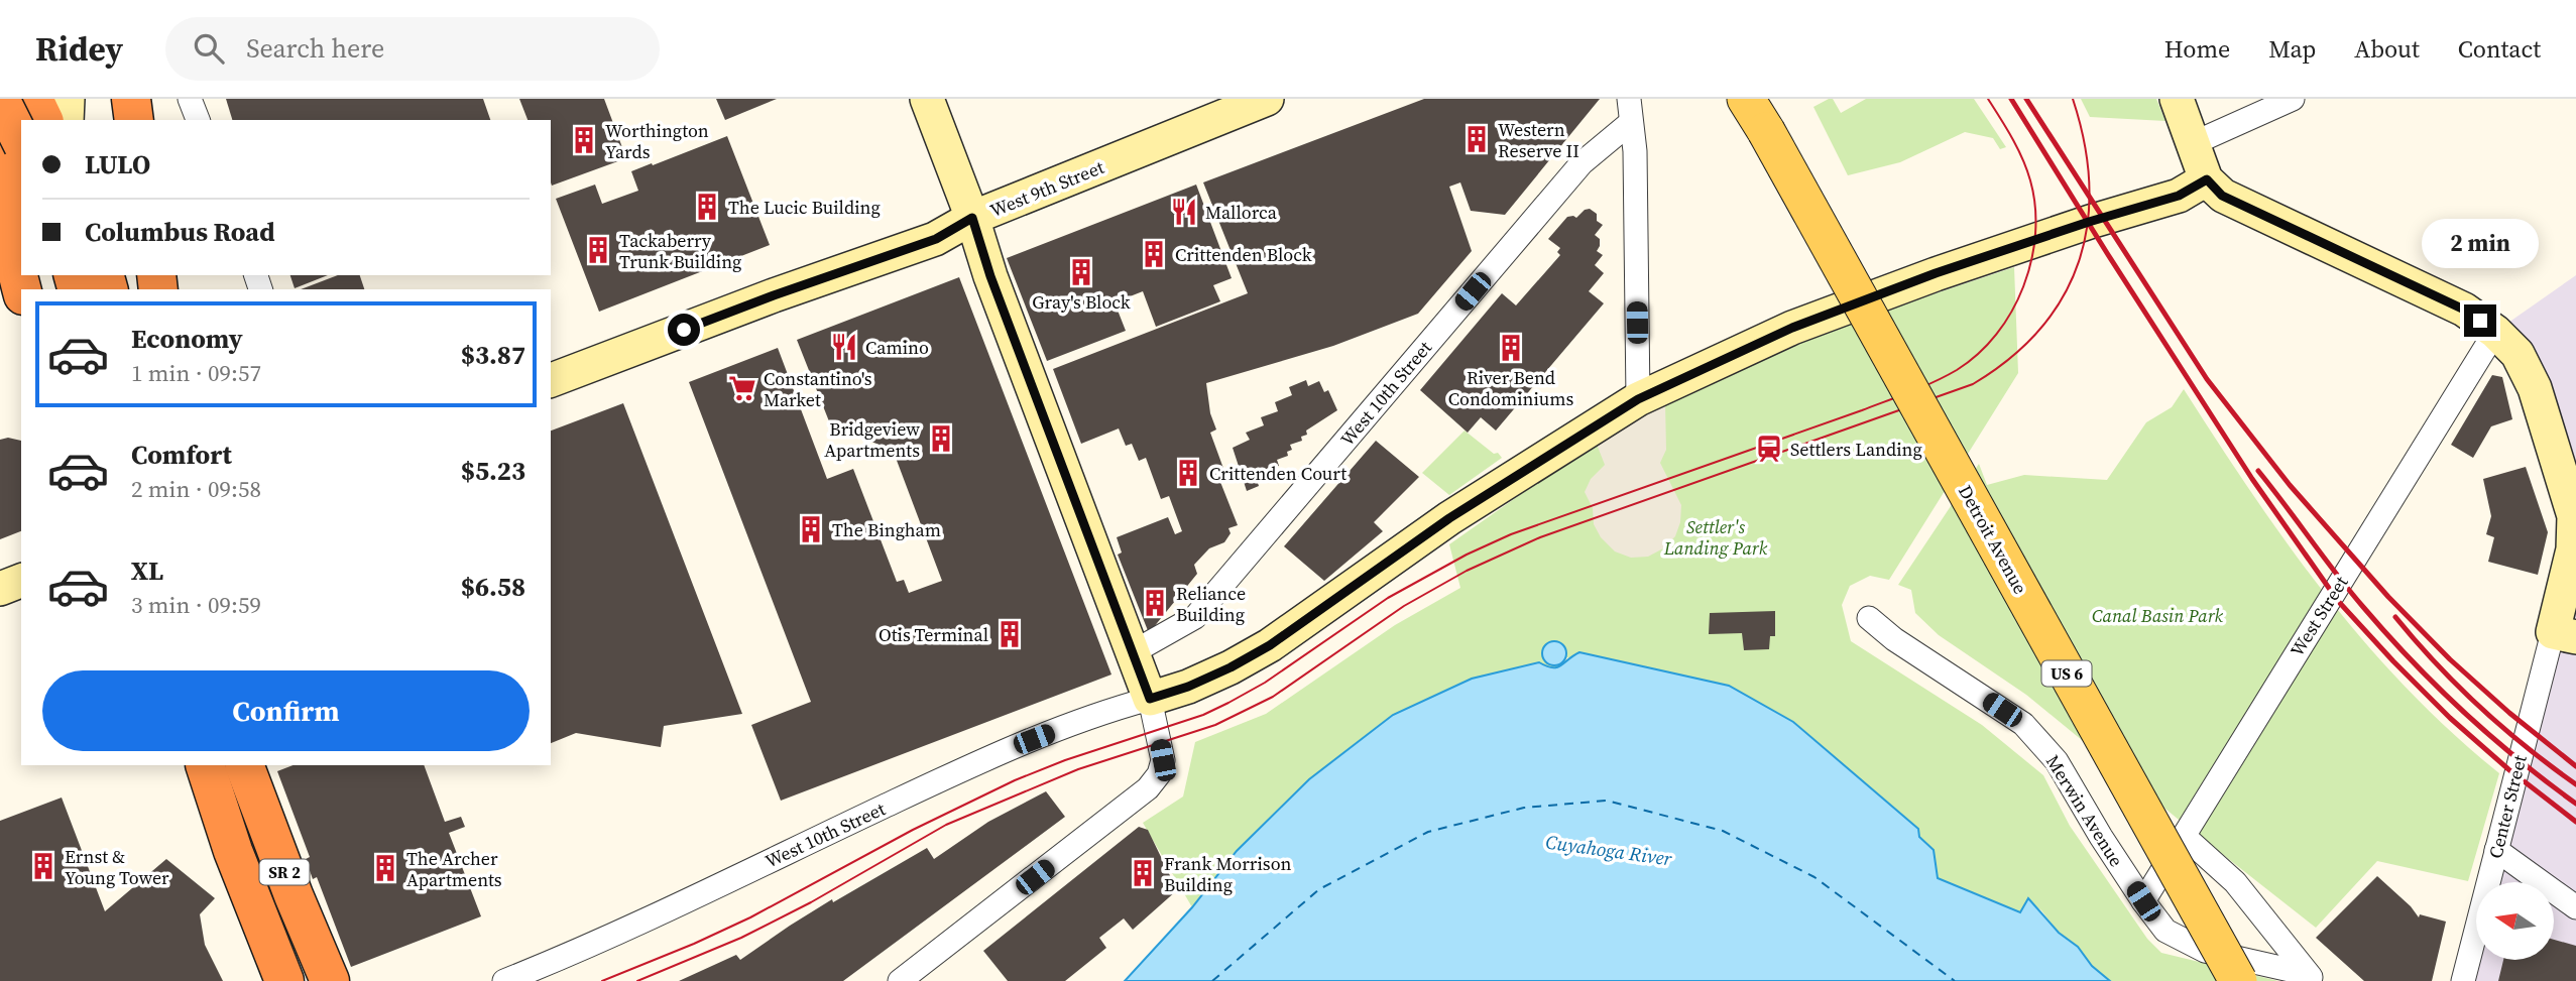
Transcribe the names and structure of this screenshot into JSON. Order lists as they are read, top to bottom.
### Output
{
  "streets": {
    "highway": ["SR 2"],
    "main road": ["Detroit Avenue", "US 6"],
    "street": [
      "West 9th Street",
      "West 10th Street",
      "West Street",
      "Center Street",
      "Merwin Avenue"
    ]
  },
  "crossings": [
    ["West Street", "Merwin Avenue"]
  ],
  "water": ["Cuyahoga River"],
  "parks": ["Settler's Landing Park", "Canal Basin Park"],
  "places": {
    "building": [
      "Western Reserve II",
      "Worthington Yards",
      "The Lucic Building",
      "Tackaberry Trunk Building",
      "Crittenden Block",
      "Gray's Block",
      "River Bend Condominiums",
      "Bridgeview Apartments",
      "Crittenden Court",
      "The Bingham",
      "Reliance Building",
      "Otis Terminal",
      "Ernst & Young Tower",
      "The Archer Apartments",
      "Frank Morrison Building"
    ],
    "restaurant": ["Mallorca", "Camino"],
    "supermarket": ["Constantino's Market"],
    "station": ["Settlers Landing"]
  },
  "north": "left",
  "page": {
    "header": "Ridey",
    "search": "Search here",
    "nav": [
      "Home",
      "Map",
      "About",
      "Contact"
    ],
    "banner": ["LULO", "Columbus Road"],
    "bubble": "2 min",
    "list": [
      {
        "name": "Economy",
        "note": "1 min · 09:57",
        "value": "$3.87"
      },
      {
        "name": "Comfort",
        "note": "2 min · 09:58",
        "value": "$5.23"
      },
      {
        "name": "XL",
        "note": "3 min · 09:59",
        "value": "$6.58"
      }
    ],
    "buttons": "Confirm"
  }
}
